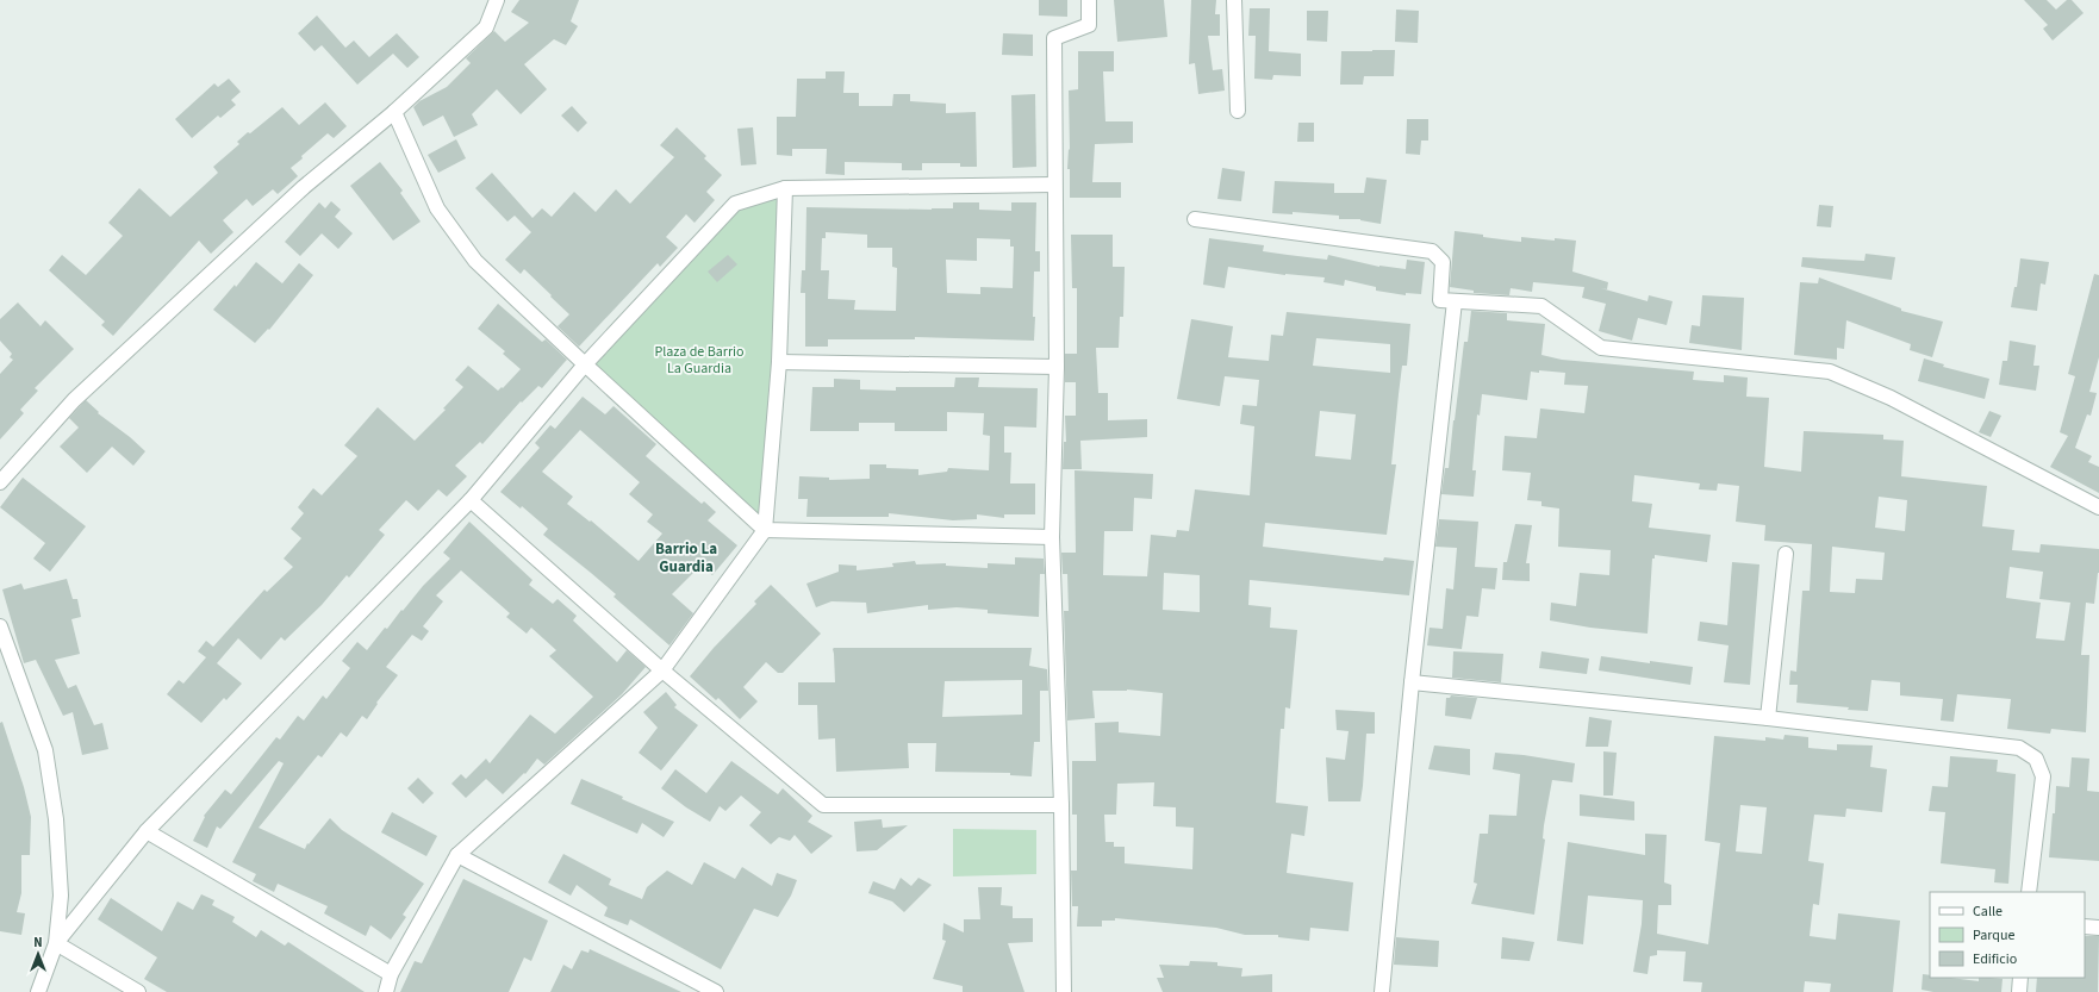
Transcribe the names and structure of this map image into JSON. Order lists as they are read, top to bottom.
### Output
{
  "districts": ["Barrio La Guardia"],
  "parks": ["Plaza de Barrio La Guardia"],
  "legend": ["Calle", "Parque", "Edificio"],
  "north": "top"
}
